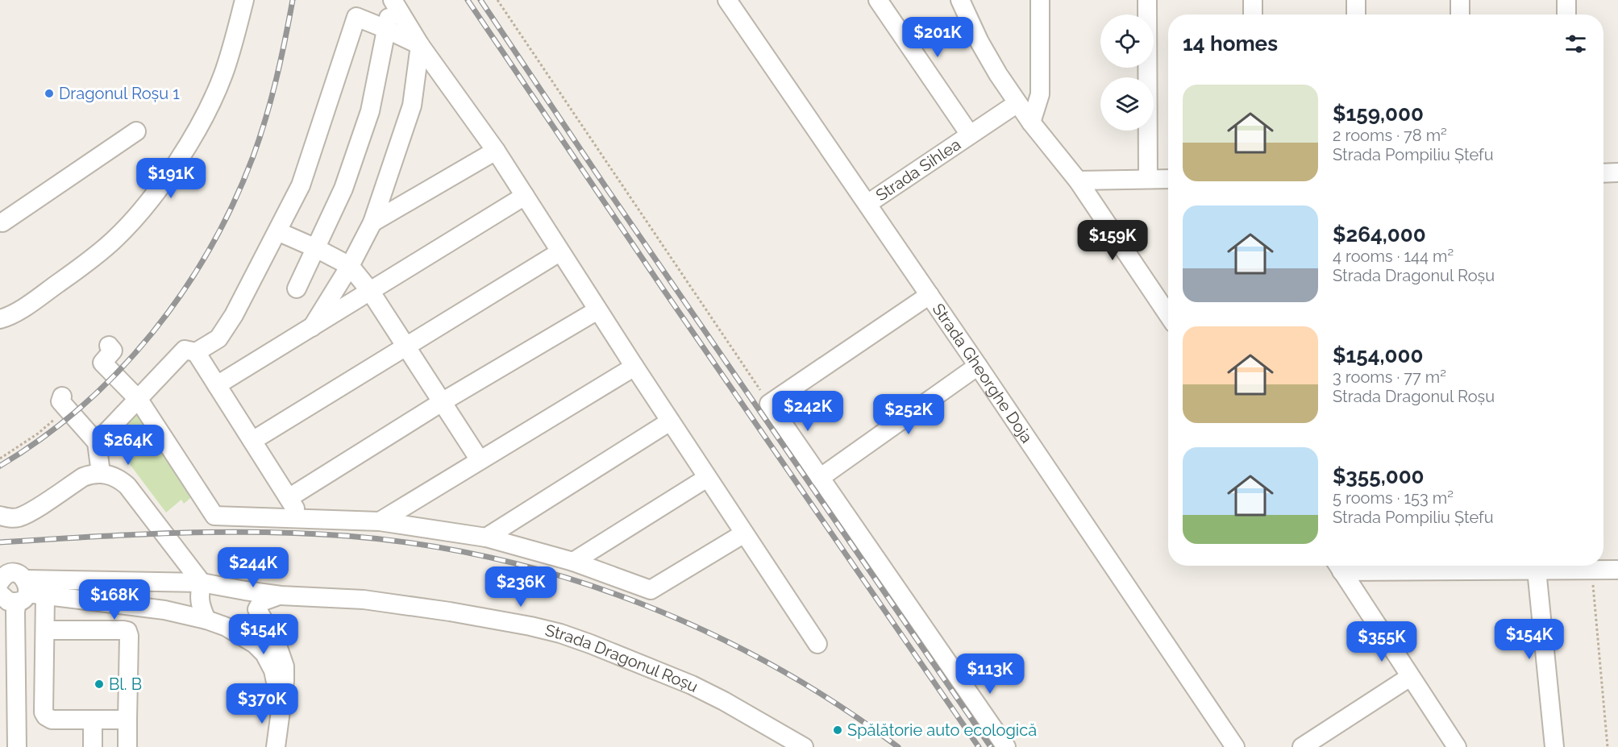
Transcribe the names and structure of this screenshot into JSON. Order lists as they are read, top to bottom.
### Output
{
  "streets": {
    "street": ["Strada Sihlea", "Strada Gheorghe Doja", "Strada Dragonul Roșu"]
  },
  "crossings": [
    ["Strada Sihlea", "Strada Gheorghe Doja"]
  ],
  "places": ["Dragonul Roșu 1", "Bl. B", "Spălătorie auto ecologică"],
  "page": {
    "heading": "14 homes",
    "price": [
      "$201K",
      "$191K",
      "$159K",
      "$242K",
      "$252K",
      "$264K",
      "$244K",
      "$236K",
      "$168K",
      "$154K",
      "$154K",
      "$355K",
      "$113K",
      "$370K"
    ],
    "list": [
      {
        "name": "$159,000",
        "note": "2 rooms · 78 m² · Strada Pompiliu Ștefu"
      },
      {
        "name": "$264,000",
        "note": "4 rooms · 144 m² · Strada Dragonul Roșu"
      },
      {
        "name": "$154,000",
        "note": "3 rooms · 77 m² · Strada Dragonul Roșu"
      },
      {
        "name": "$355,000",
        "note": "5 rooms · 153 m² · Strada Pompiliu Ștefu"
      }
    ]
  }
}
